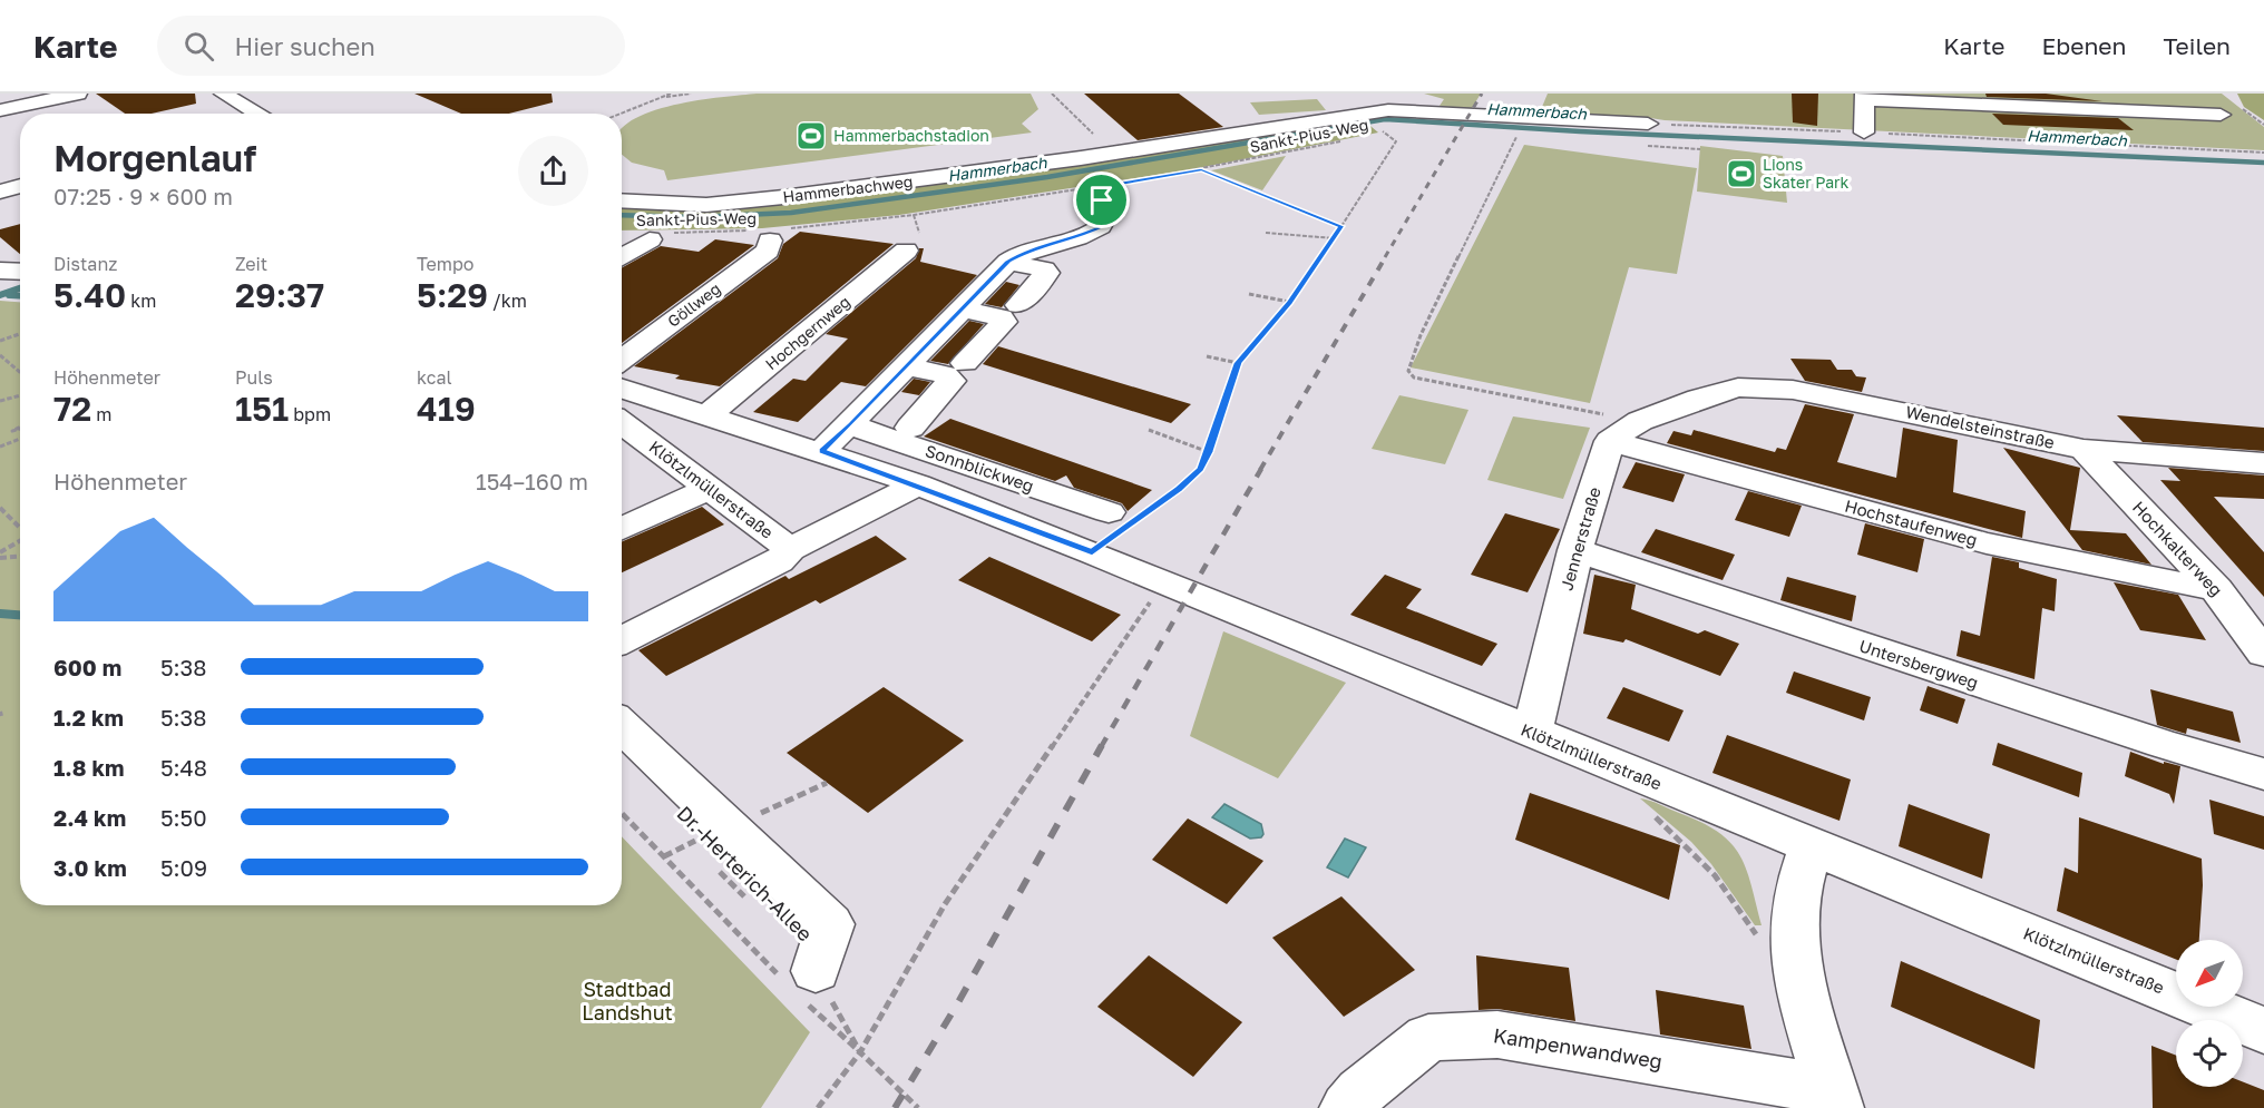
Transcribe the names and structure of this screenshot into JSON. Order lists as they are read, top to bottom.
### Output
{
  "streets": {
    "street": [
      "Hammerbachweg",
      "Göllweg",
      "Hochgernweg",
      "Wendelsteinstraße",
      "Sonnblickweg",
      "Klötzlmüllerstraße",
      "Hochstaufenweg",
      "Jennerstraße",
      "Hochkalterweg",
      "Untersbergweg",
      "Kampenwandweg"
    ],
    "path": ["Sankt-Pius-Weg", "Dr.-Herterich-Allee"]
  },
  "crossings": [
    ["Sankt-Pius-Weg", "Göllweg"],
    ["Hochgernweg", "Klötzlmüllerstraße"],
    ["Wendelsteinstraße", "Hochkalterweg"],
    ["Klötzlmüllerstraße", "Jennerstraße"],
    ["Hochstaufenweg", "Jennerstraße"],
    ["Hochstaufenweg", "Hochkalterweg"],
    ["Jennerstraße", "Untersbergweg"]
  ],
  "water": ["Hammerbach"],
  "parks": ["Stadtbad Landshut"],
  "places": {
    "sports": ["Hammerbachstadion", "Lions Skater Park"]
  },
  "north": "bottom left",
  "page": {
    "header": "Karte",
    "search": "Hier suchen",
    "nav": ["Karte", "Ebenen", "Teilen"],
    "heading": ["Morgenlauf", "07:25 · 9 × 600 m"],
    "stats": [
      ["Distanz", "5.40 km"],
      ["Zeit", "29:37"],
      ["Tempo", "5:29 /km"],
      ["Höhenmeter", "72 m"],
      ["Puls", "151 bpm"],
      ["kcal", "419"]
    ],
    "chart": ["Höhenmeter", "154–160 m"],
    "list": [
      {
        "name": "600 m",
        "note": "5:38"
      },
      {
        "name": "1.2 km",
        "note": "5:38"
      },
      {
        "name": "1.8 km",
        "note": "5:48"
      },
      {
        "name": "2.4 km",
        "note": "5:50"
      },
      {
        "name": "3.0 km",
        "note": "5:09"
      }
    ]
  }
}
